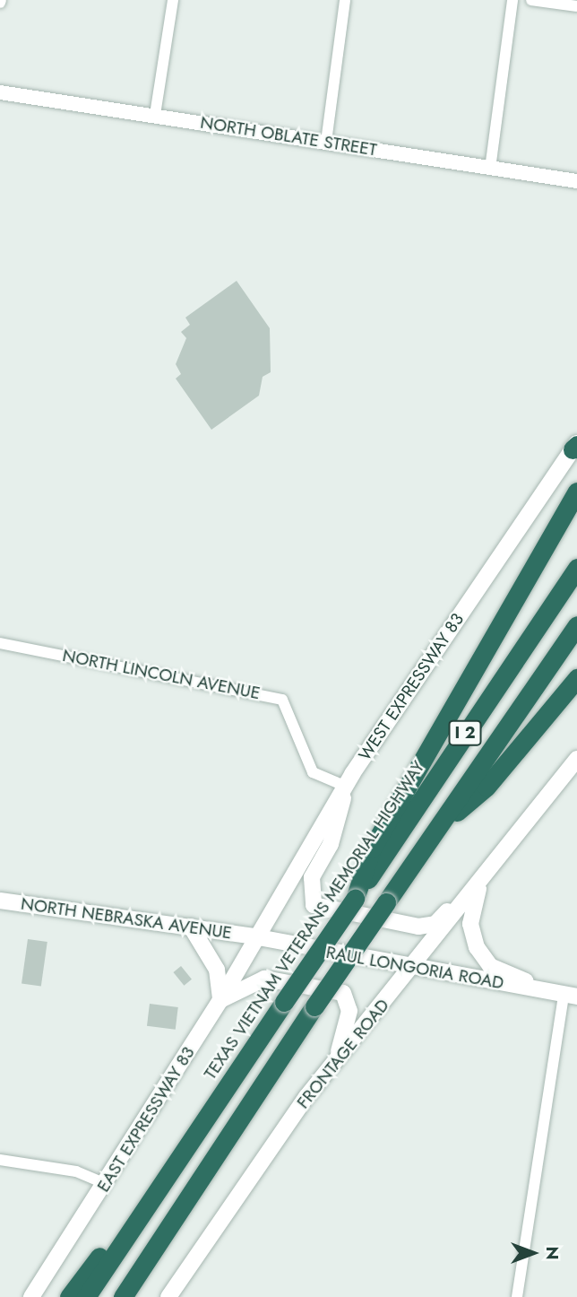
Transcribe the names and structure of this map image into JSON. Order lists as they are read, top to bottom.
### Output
{
  "streets": {
    "highway": ["I 2", "TEXAS VIETNAM VETERANS MEMORIAL HIGHWAY"],
    "main road": [
      "WEST EXPRESSWAY 83",
      "NORTH NEBRASKA AVENUE",
      "RAUL LONGORIA ROAD",
      "FRONTAGE ROAD",
      "EAST EXPRESSWAY 83"
    ],
    "street": ["NORTH OBLATE STREET", "NORTH LINCOLN AVENUE"]
  },
  "crossings": [
    ["NORTH LINCOLN AVENUE", "WEST EXPRESSWAY 83"],
    ["WEST EXPRESSWAY 83", "NORTH NEBRASKA AVENUE"],
    ["WEST EXPRESSWAY 83", "RAUL LONGORIA ROAD"],
    ["WEST EXPRESSWAY 83", "EAST EXPRESSWAY 83"],
    ["NORTH NEBRASKA AVENUE", "RAUL LONGORIA ROAD"],
    ["NORTH NEBRASKA AVENUE", "EAST EXPRESSWAY 83"],
    ["RAUL LONGORIA ROAD", "FRONTAGE ROAD"],
    ["RAUL LONGORIA ROAD", "EAST EXPRESSWAY 83"]
  ],
  "north": "right"
}
